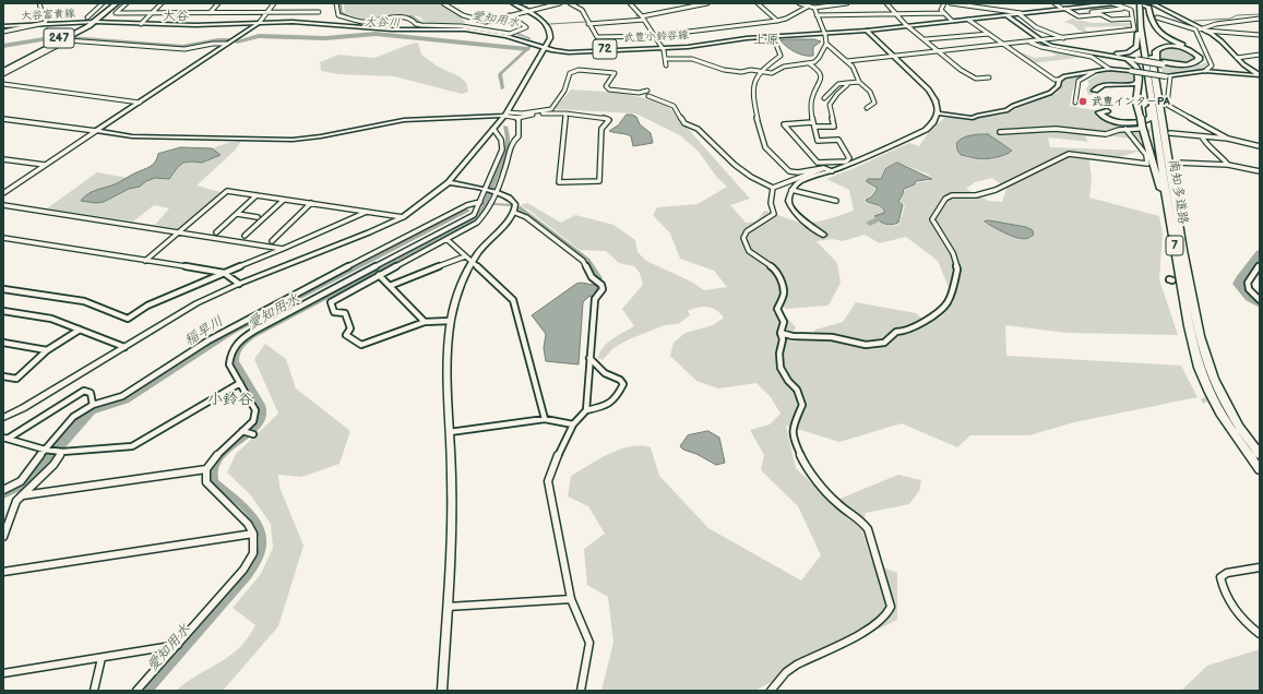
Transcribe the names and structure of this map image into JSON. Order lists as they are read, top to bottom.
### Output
{
  "streets": {
    "highway": ["247", "南知多道路", "7"],
    "main road": ["武豊小鈴谷線", "72"],
    "street": ["大谷富貴線"]
  },
  "crossings": [
    ["大谷富貴線", "武豊小鈴谷線"],
    ["大谷富貴線", "247"],
    ["武豊小鈴谷線", "247"]
  ],
  "districts": ["大谷", "上原", "小鈴谷"],
  "water": ["愛知用水", "大谷川", "稲早川"],
  "places": ["武豊インターPA"]
}
